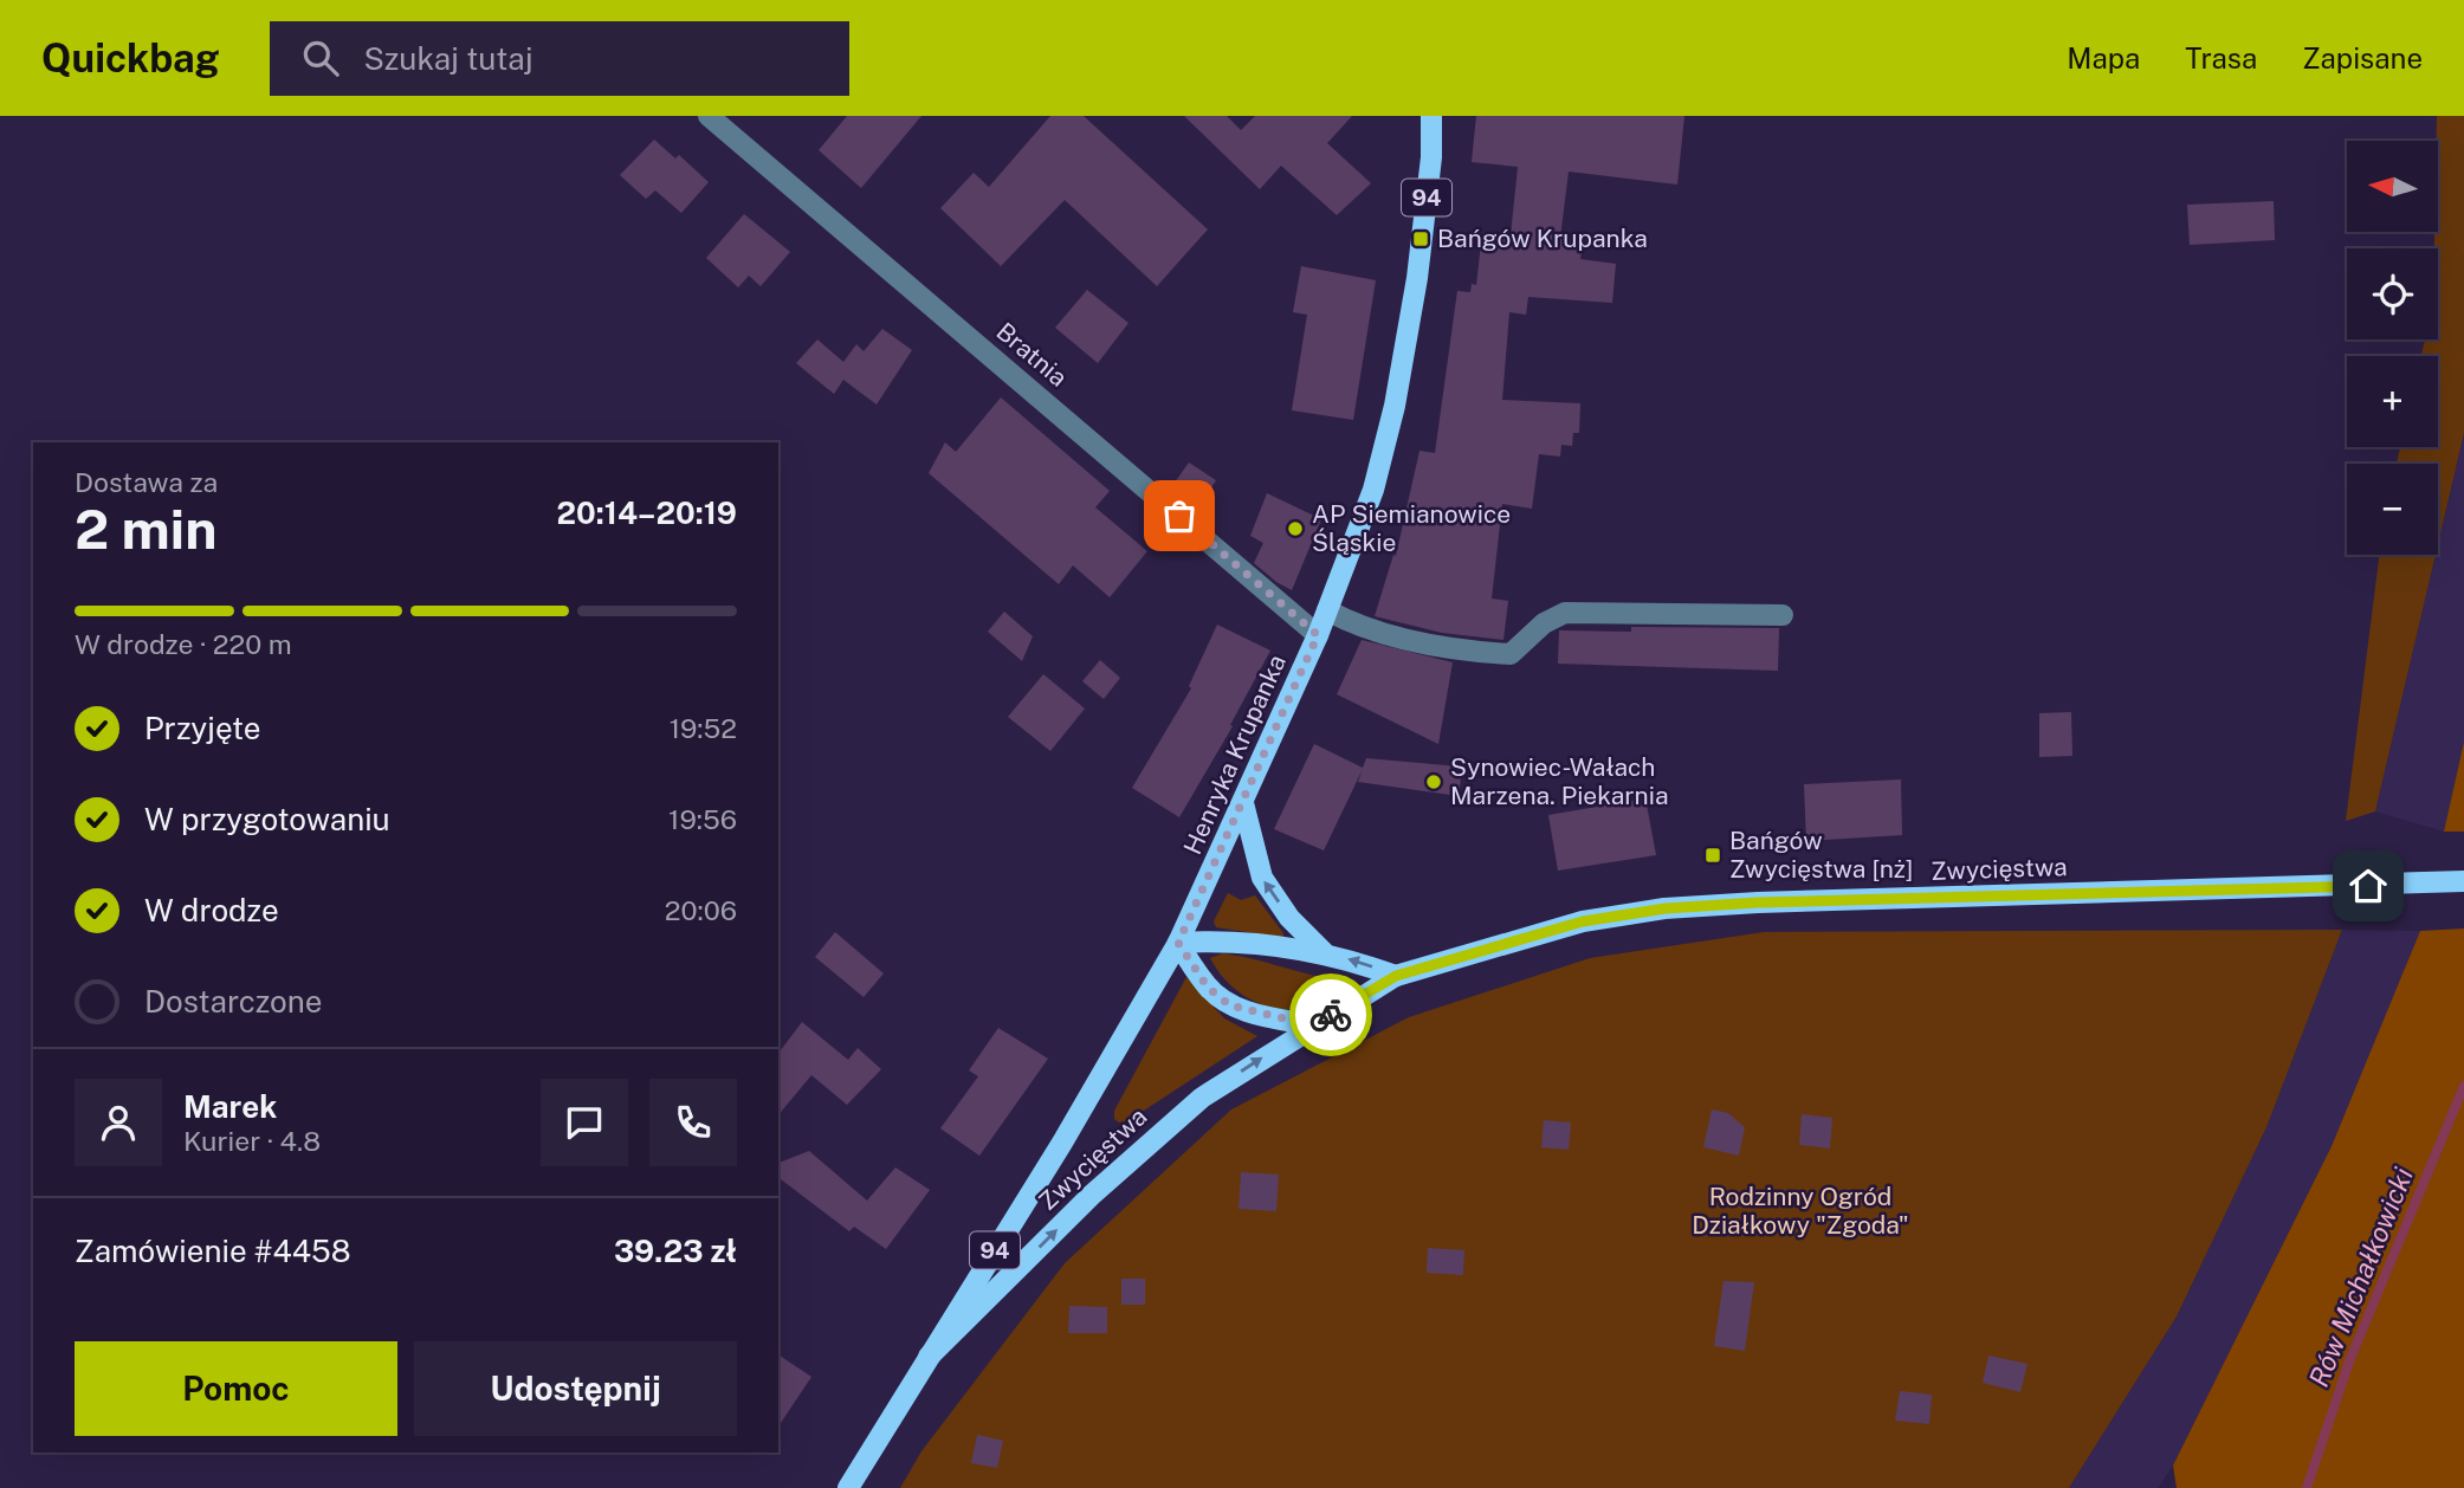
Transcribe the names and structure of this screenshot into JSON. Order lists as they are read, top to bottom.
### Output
{
  "streets": {
    "main road": ["94", "Henryka Krupanka", "Zwycięstwa"],
    "street": ["Bratnia"]
  },
  "crossings": [
    ["94", "Henryka Krupanka"],
    ["94", "Zwycięstwa"],
    ["Bratnia", "Henryka Krupanka"],
    ["Henryka Krupanka", "Zwycięstwa"]
  ],
  "water": ["Rów Michałkowicki"],
  "parks": ["Rodzinny Ogród Działkowy \"Zgoda\""],
  "places": {
    "transit": ["Bańgów Krupanka", "Bańgów Zwycięstwa [nż]"],
    "other": ["AP Siemianowice Śląskie", "Synowiec-Wałach Marzena. Piekarnia"]
  },
  "north": "left",
  "page": {
    "header": "Quickbag",
    "search": "Szukaj tutaj",
    "nav": ["Mapa", "Trasa", "Zapisane"],
    "map_buttons": ["+", "−"],
    "heading": ["2 min", "Dostawa za", "20:14–20:19"],
    "panel": [
      "Marek",
      "Kurier · 4.8",
      "Zamówienie #4458",
      "39.23 zł"
    ],
    "bar": "W drodze · 220 m",
    "list": [
      ["Przyjęte", "19:52"],
      ["W przygotowaniu", "19:56"],
      ["W drodze", "20:06"],
      "Dostarczone"
    ],
    "buttons": ["Pomoc", "Udostępnij"]
  }
}
